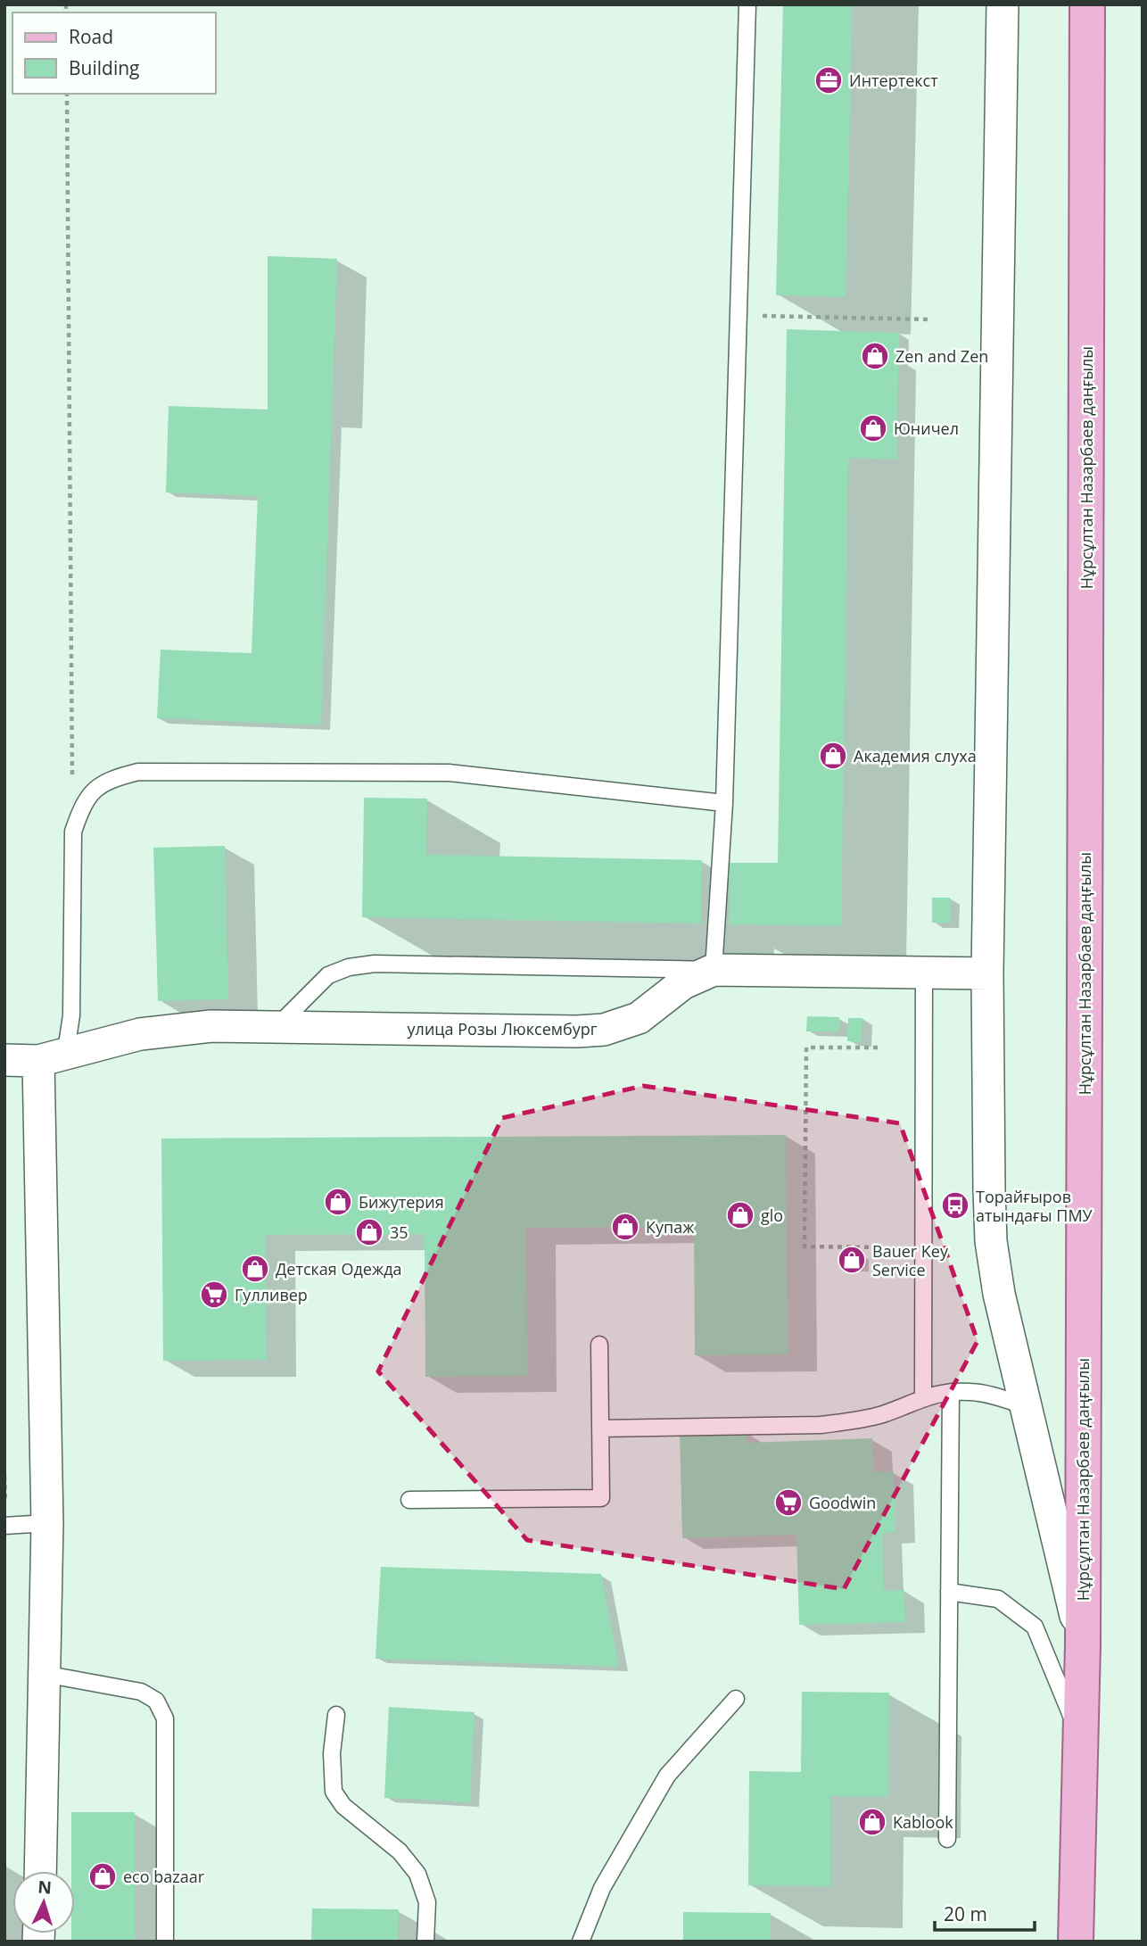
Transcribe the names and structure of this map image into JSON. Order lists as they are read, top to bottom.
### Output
{
  "streets": {
    "main road": ["Нұрсұлтан Назарбаев даңғылы"],
    "street": ["улица Розы Люксембург"]
  },
  "places": {
    "office": ["Интертекст"],
    "shop": [
      "Zen and Zen",
      "Юничел",
      "Академия слуха",
      "Бижутерия",
      "glo",
      "Купаж",
      "35",
      "Bauer Key Service",
      "Детская Одежда",
      "Kablook",
      "eco bazaar"
    ],
    "bus stop": ["Торайғыров атындағы ПМУ"],
    "supermarket": ["Гулливер", "Goodwin"]
  },
  "legend": ["Road", "Building"],
  "scale_bar": "20 m",
  "north": "top"
}
